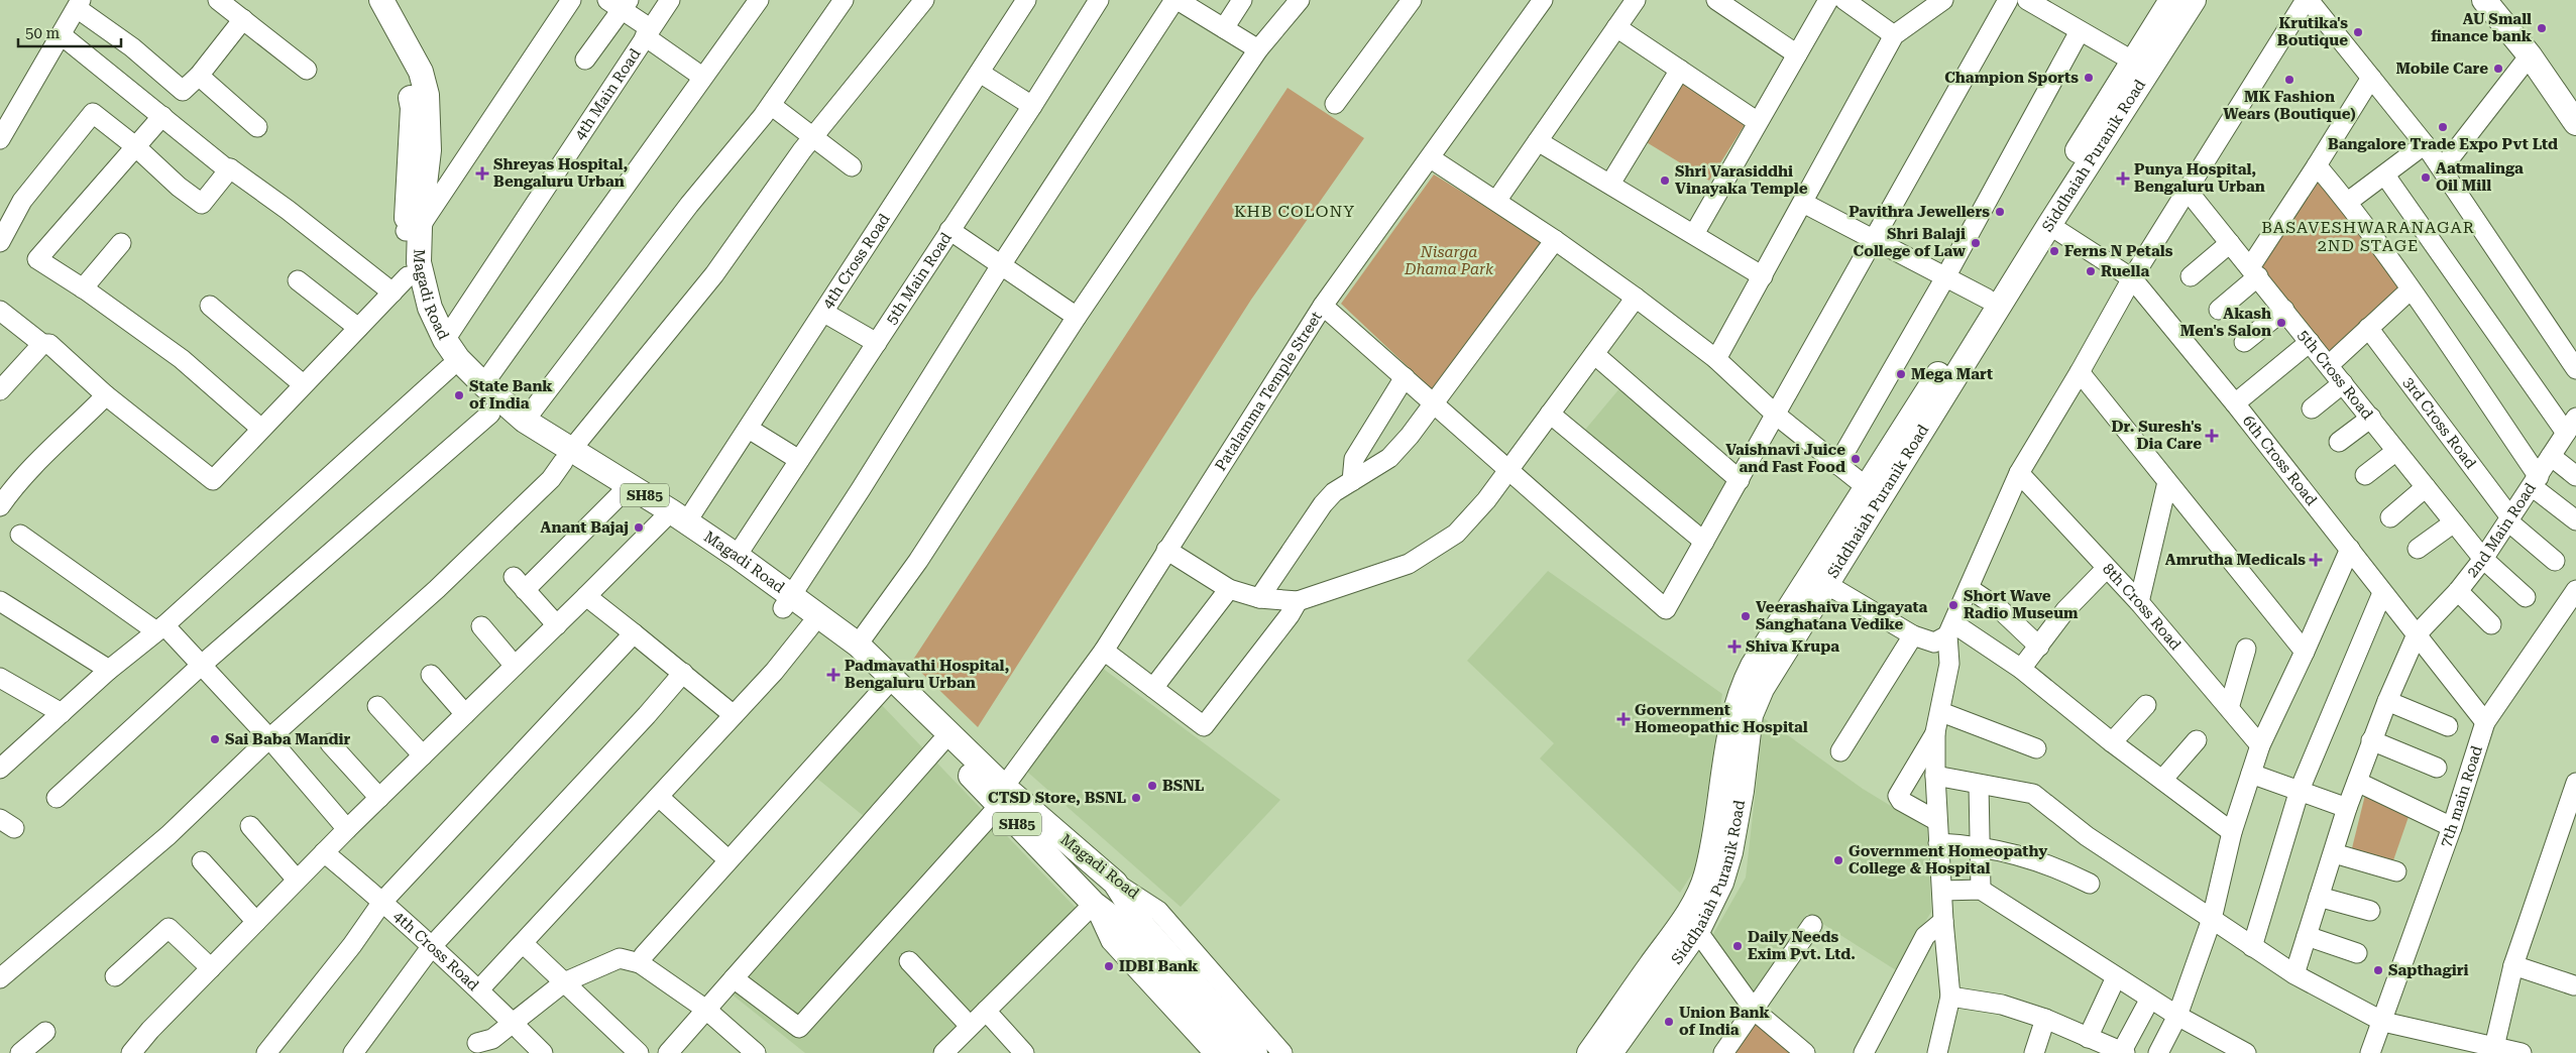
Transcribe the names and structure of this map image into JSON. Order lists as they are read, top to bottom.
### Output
{
  "streets": {
    "main road": ["Siddhaiah Puranik Road", "Magadi Road", "SH85"],
    "street": [
      "4th Main Road",
      "4th Cross Road",
      "5th Main Road",
      "5th Cross Road",
      "Patalamma Temple Street",
      "3rd Cross Road",
      "6th Cross Road",
      "2nd Main Road",
      "8th Cross Road",
      "7th main Road"
    ]
  },
  "crossings": [
    ["4th Main Road", "Magadi Road"],
    ["Siddhaiah Puranik Road", "6th Cross Road"],
    ["4th Cross Road", "Magadi Road"],
    ["5th Main Road", "Magadi Road"],
    ["Magadi Road", "Patalamma Temple Street"],
    ["Magadi Road", "SH85"],
    ["5th Cross Road", "2nd Main Road"],
    ["3rd Cross Road", "2nd Main Road"],
    ["6th Cross Road", "2nd Main Road"],
    ["6th Cross Road", "7th main Road"]
  ],
  "districts": ["KHB COLONY", "BASAVESHWARANAGAR 2ND STAGE"],
  "parks": ["Nisarga Dhama Park"],
  "places": {
    "other": [
      "AU Small finance bank",
      "Krutika's Boutique",
      "Mobile Care",
      "Champion Sports",
      "MK Fashion Wears (Boutique)",
      "Bangalore Trade Expo Pvt Ltd",
      "Aatmalinga Oil Mill",
      "Shri Varasiddhi Vinayaka Temple",
      "Pavithra Jewellers",
      "Shri Balaji College of Law",
      "Ferns N Petals",
      "Ruella",
      "Akash Men's Salon",
      "Mega Mart",
      "State Bank of India",
      "Vaishnavi Juice and Fast Food",
      "Anant Bajaj",
      "Short Wave Radio Museum",
      "Veerashaiva Lingayata Sanghatana Vedike",
      "Sai Baba Mandir",
      "BSNL",
      "CTSD Store, BSNL",
      "Government Homeopathy College & Hospital",
      "Daily Needs Exim Pvt. Ltd.",
      "IDBI Bank",
      "Sapthagiri",
      "Union Bank of India"
    ],
    "health": [
      "Shreyas Hospital, Bengaluru Urban",
      "Punya Hospital, Bengaluru Urban",
      "Dr. Suresh's Dia Care",
      "Amrutha Medicals",
      "Shiva Krupa",
      "Padmavathi Hospital, Bengaluru Urban",
      "Government Homeopathic Hospital"
    ]
  },
  "scale_bar": "50 m"
}
